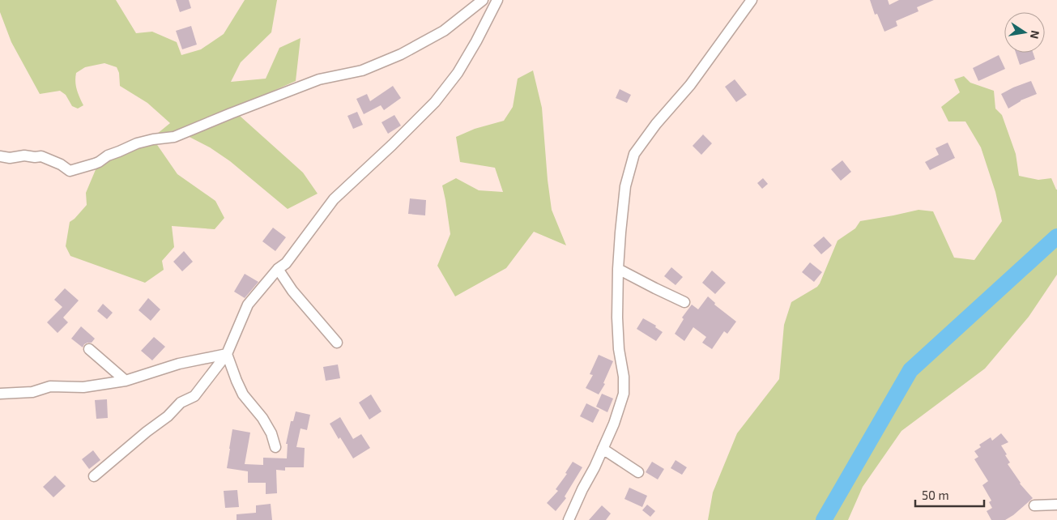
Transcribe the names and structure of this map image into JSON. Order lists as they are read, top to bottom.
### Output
{
  "scale_bar": "50 m",
  "north": "right"
}
